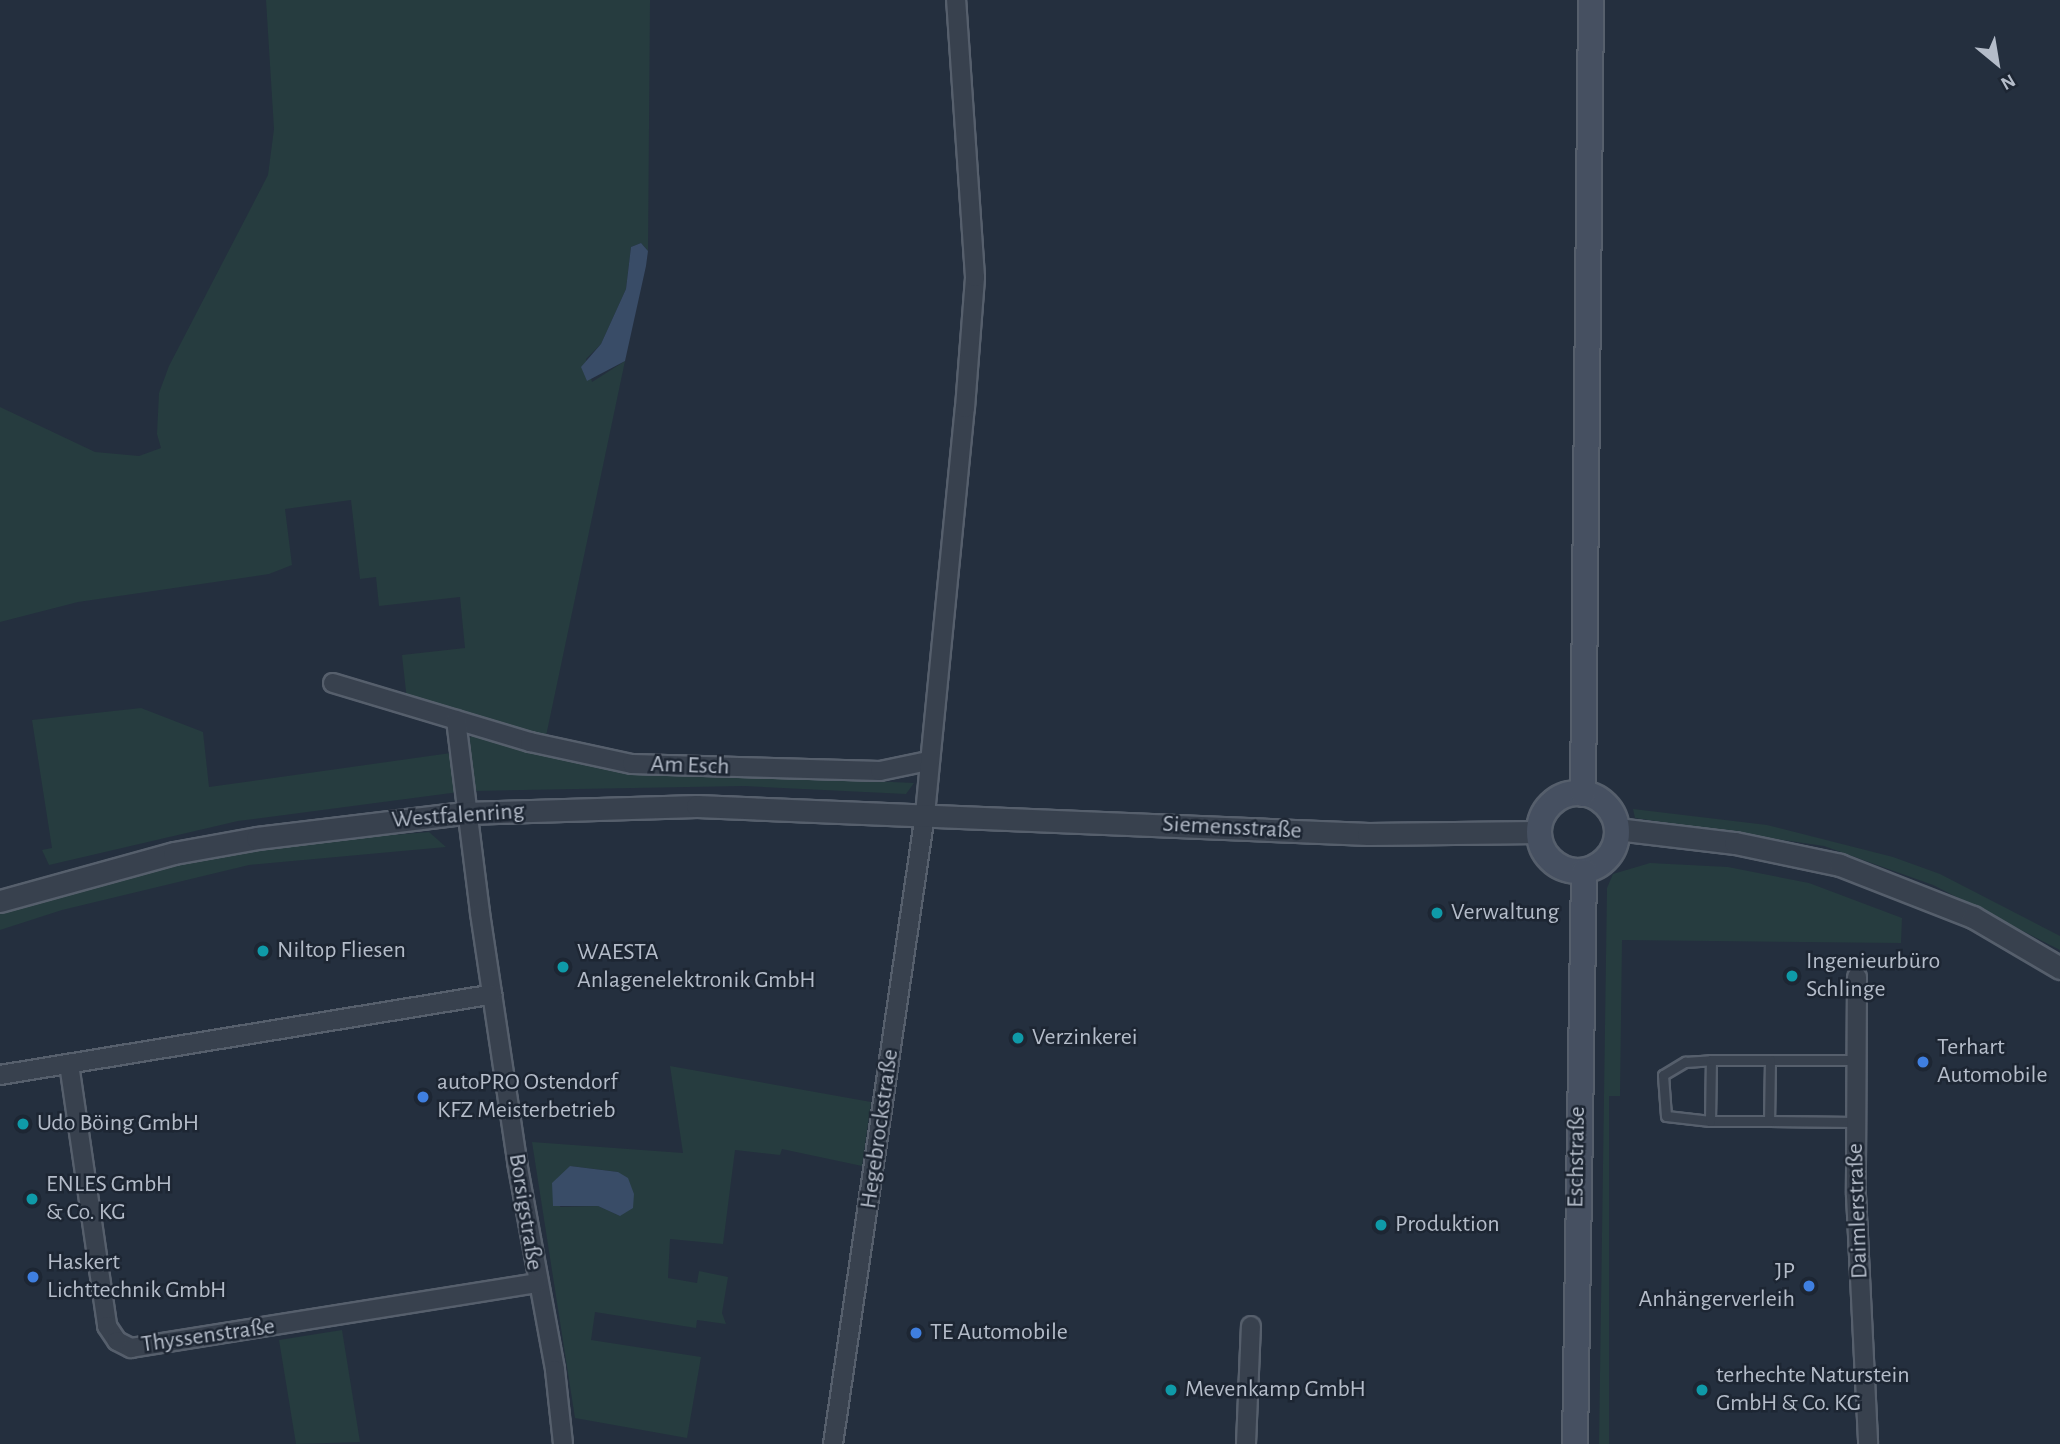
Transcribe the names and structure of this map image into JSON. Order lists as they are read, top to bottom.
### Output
{
  "streets": {
    "main road": ["Eschstraße"],
    "street": [
      "Am Esch",
      "Westfalenring",
      "Siemensstraße",
      "Hegebrockstraße",
      "Daimlerstraße",
      "Borsigstraße",
      "Thyssenstraße"
    ]
  },
  "crossings": [
    ["Am Esch", "Hegebrockstraße"],
    ["Westfalenring", "Siemensstraße"],
    ["Westfalenring", "Hegebrockstraße"],
    ["Westfalenring", "Borsigstraße"],
    ["Siemensstraße", "Hegebrockstraße"],
    ["Siemensstraße", "Eschstraße"],
    ["Borsigstraße", "Thyssenstraße"]
  ],
  "places": [
    "Verwaltung",
    "Niltop Fliesen",
    "WAESTA Anlagenelektronik GmbH",
    "Ingenieurbüro Schlinge",
    "Verzinkerei",
    "Terhart Automobile",
    "autoPRO Ostendorf KFZ Meisterbetrieb",
    "Udo Böing GmbH",
    "ENLES GmbH & Co. KG",
    "Produktion",
    "Haskert Lichttechnik GmbH",
    "JP Anhängerverleih",
    "TE Automobile",
    "Mevenkamp GmbH",
    "terhechte Naturstein GmbH & Co. KG"
  ],
  "north": "bottom right"
}
